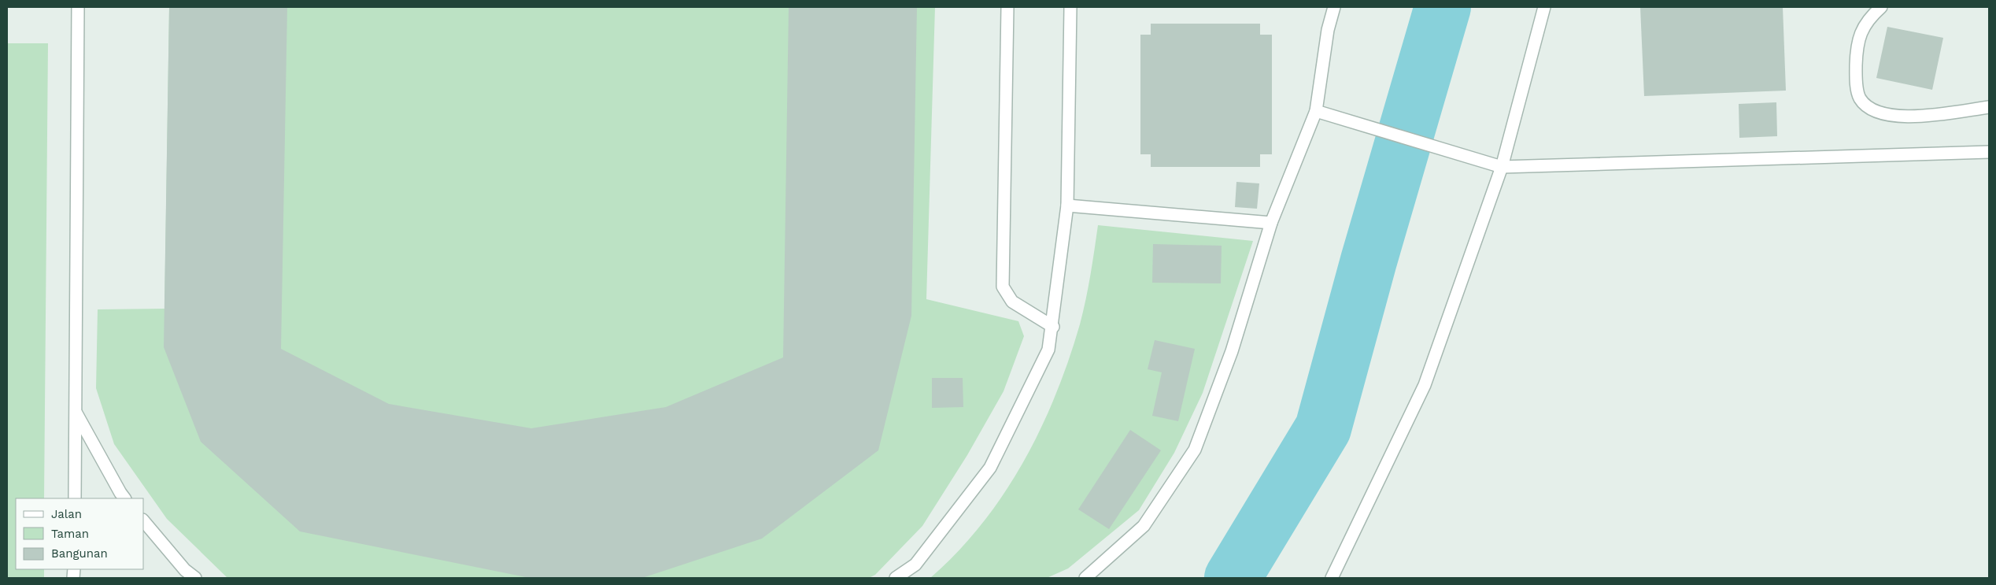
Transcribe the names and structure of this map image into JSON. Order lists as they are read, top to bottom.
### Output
{
  "legend": ["Jalan", "Taman", "Bangunan"]
}
